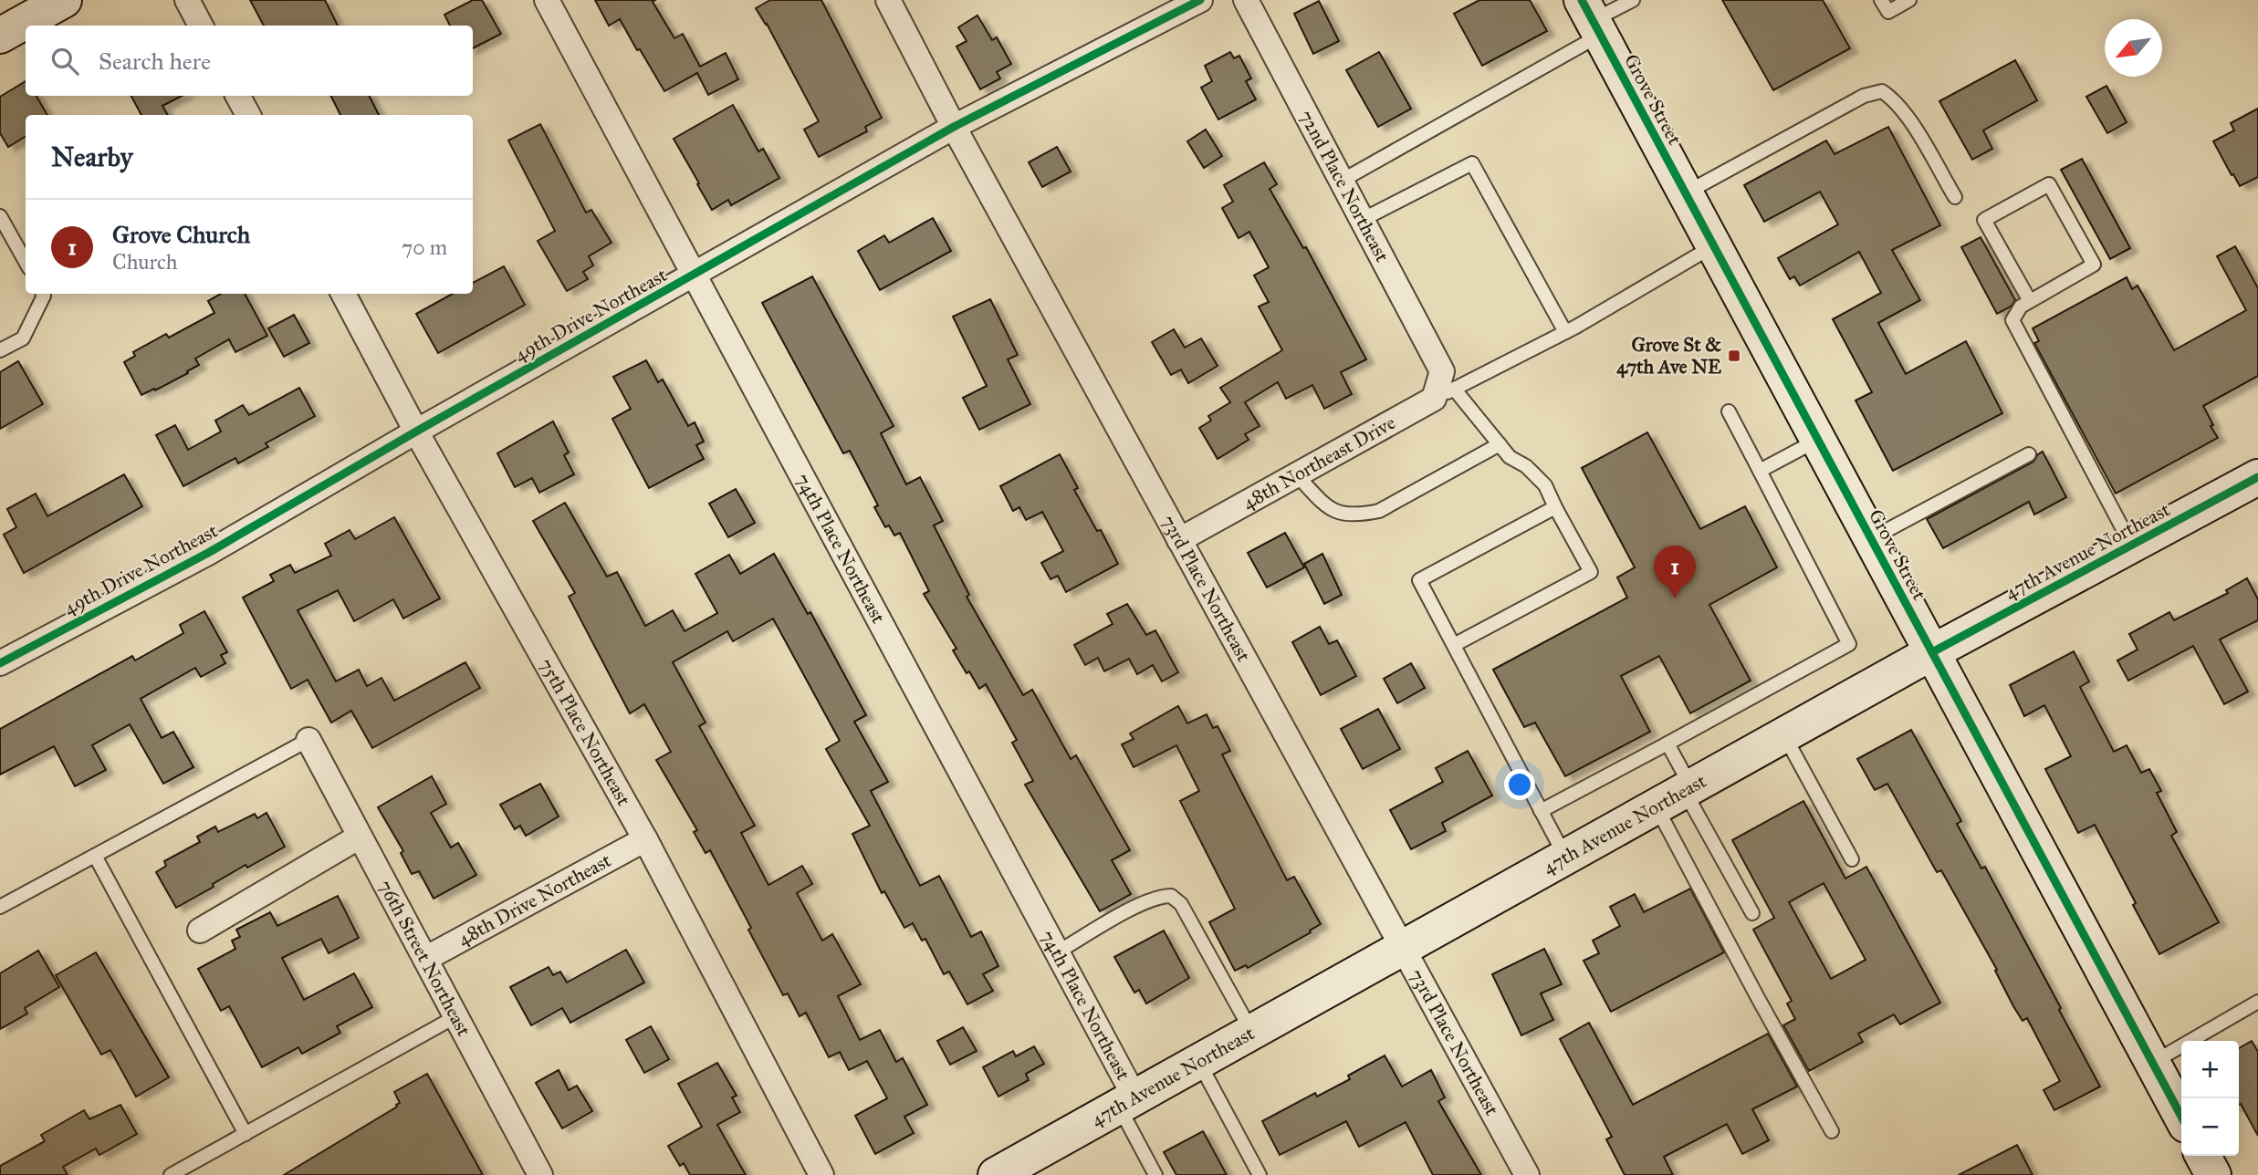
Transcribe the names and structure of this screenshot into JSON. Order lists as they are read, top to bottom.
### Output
{
  "streets": {
    "street": [
      "Grove Street",
      "72nd Place Northeast",
      "49th Drive Northeast",
      "48th Northeast Drive",
      "74th Place Northeast",
      "47th Avenue Northeast",
      "73rd Place Northeast",
      "75th Place Northeast",
      "48th Drive Northeast",
      "76th Street Northeast"
    ]
  },
  "crossings": [
    ["Grove Street", "47th Avenue Northeast"],
    ["72nd Place Northeast", "48th Northeast Drive"],
    ["49th Drive Northeast", "74th Place Northeast"],
    ["49th Drive Northeast", "73rd Place Northeast"],
    ["49th Drive Northeast", "75th Place Northeast"],
    ["48th Northeast Drive", "73rd Place Northeast"],
    ["74th Place Northeast", "47th Avenue Northeast"],
    ["47th Avenue Northeast", "73rd Place Northeast"],
    ["75th Place Northeast", "48th Drive Northeast"],
    ["48th Drive Northeast", "76th Street Northeast"]
  ],
  "places": {
    "transit": ["Grove St & 47th Ave NE"]
  },
  "north": "bottom left",
  "page": {
    "search": "Search here",
    "heading": "Nearby",
    "list": [
      {
        "mark": "1",
        "name": "Grove Church",
        "note": "Church",
        "value": "70 m"
      }
    ],
    "pins": "1",
    "map_buttons": ["+", "−"]
  }
}
